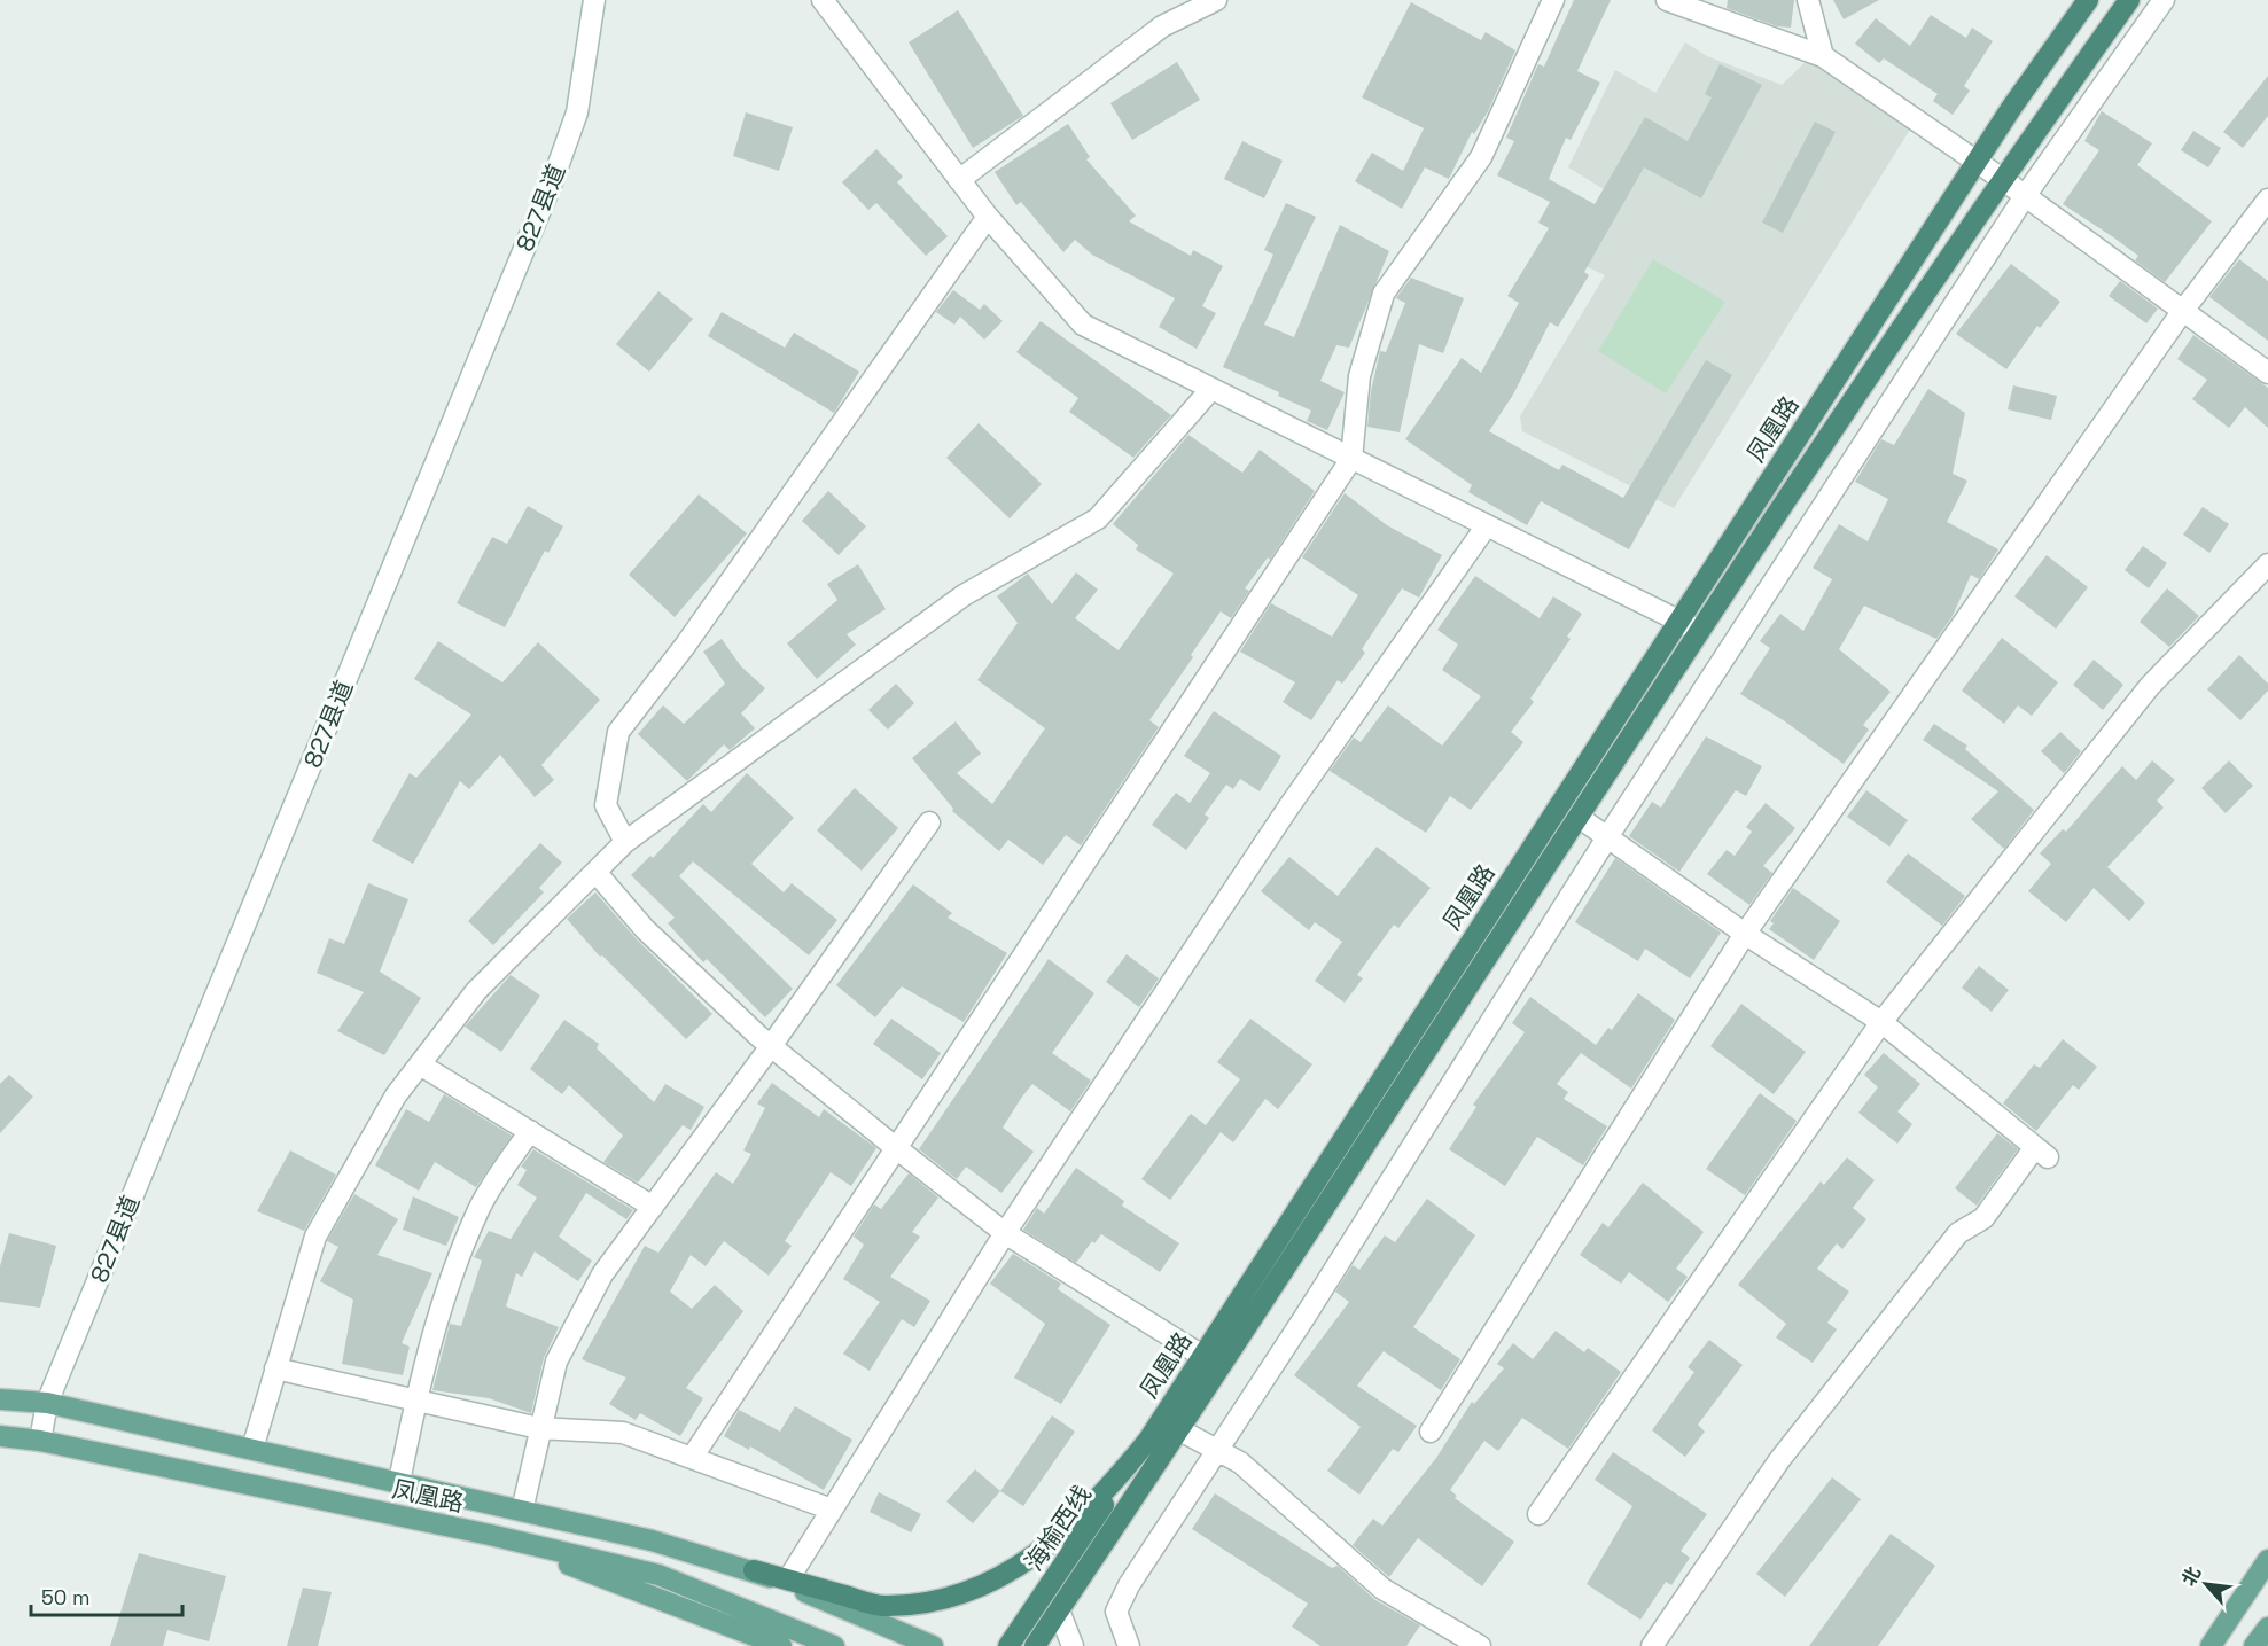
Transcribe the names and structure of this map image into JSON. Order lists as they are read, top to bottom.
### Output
{
  "streets": {
    "highway": ["凤凰路", "海榆西线"],
    "street": ["827县道"]
  },
  "crossings": [
    ["827县道", "凤凰路"],
    ["凤凰路", "海榆西线"]
  ],
  "scale_bar": "50 m",
  "north": "top left"
}
